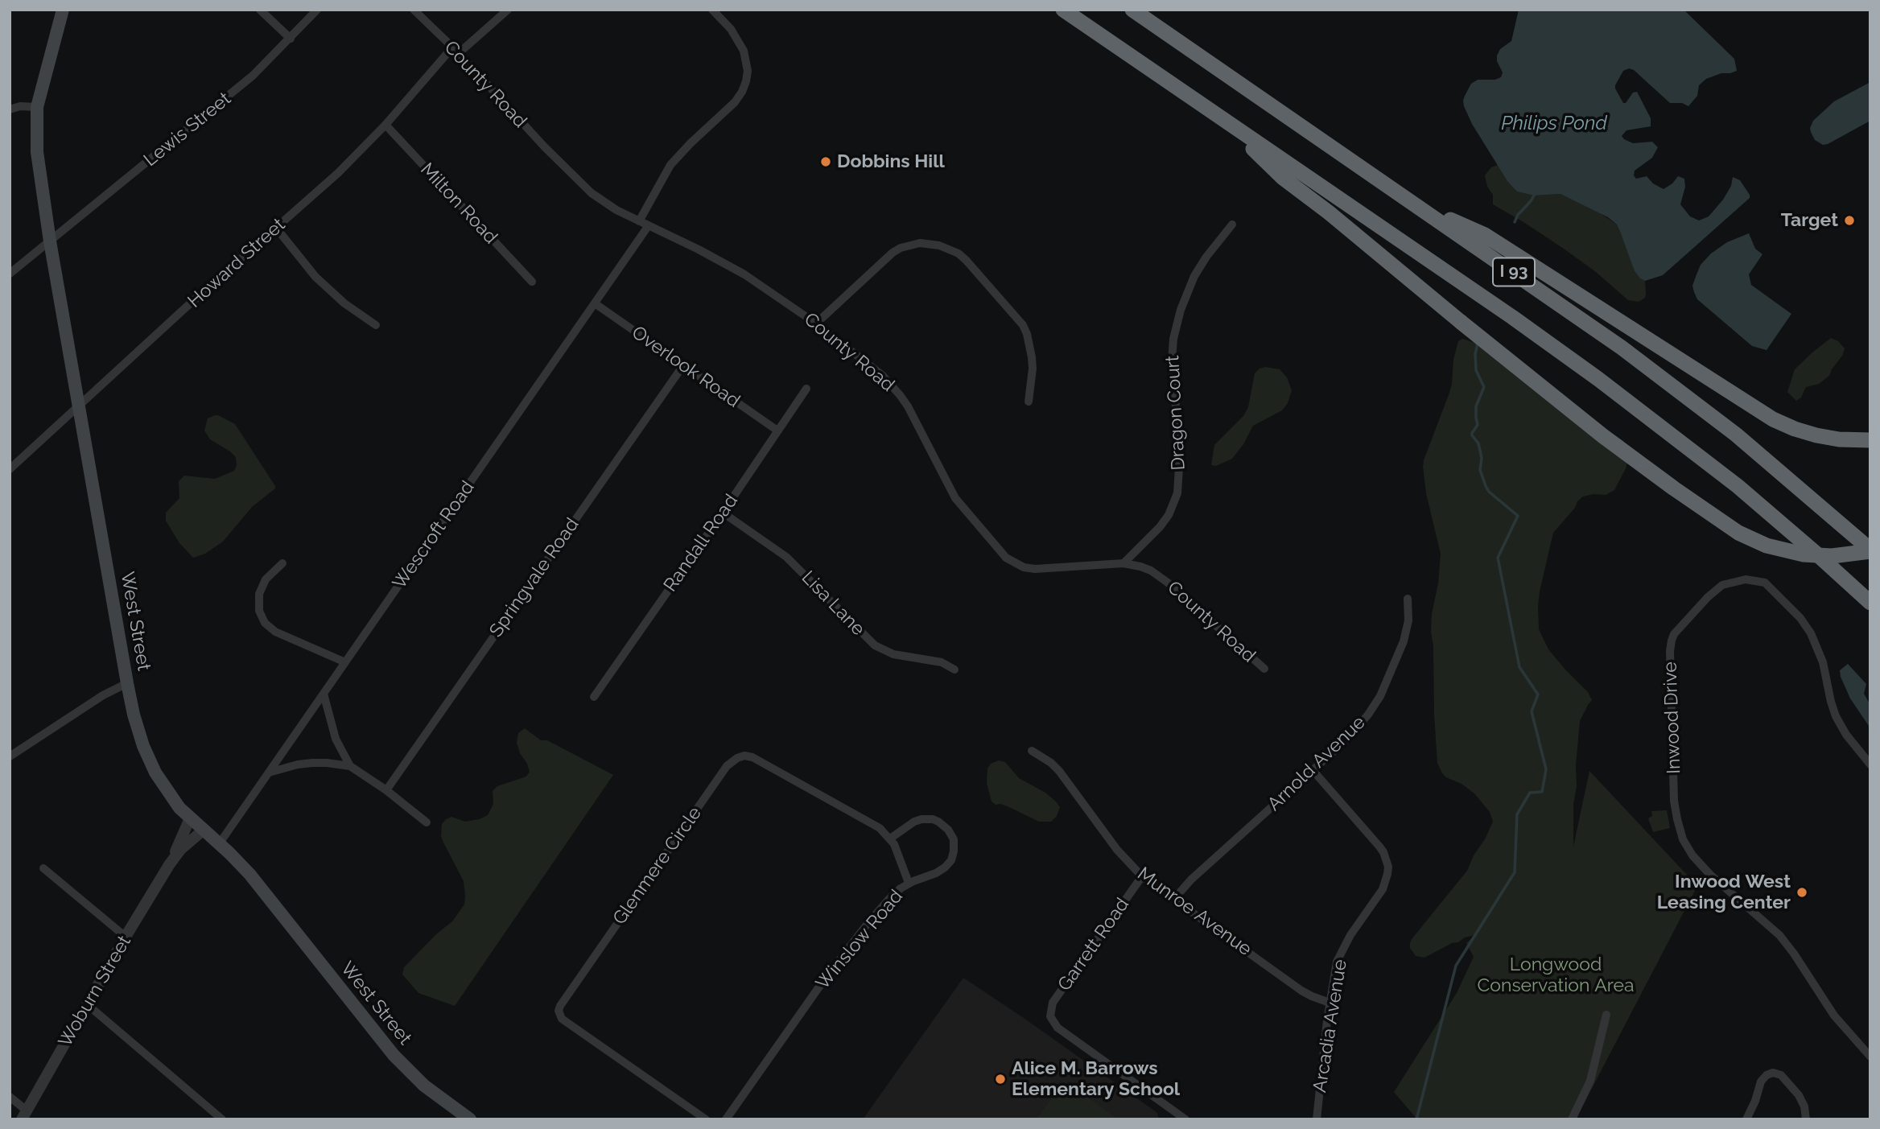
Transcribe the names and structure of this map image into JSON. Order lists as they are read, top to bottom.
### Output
{
  "streets": {
    "highway": ["I 93"],
    "main road": ["West Street"],
    "street": [
      "County Road",
      "Lewis Street",
      "Milton Road",
      "Howard Street",
      "Overlook Road",
      "Dragon Court",
      "Wescroft Road",
      "Randall Road",
      "Springvale Road",
      "Lisa Lane",
      "Inwood Drive",
      "Arnold Avenue",
      "Glenmere Circle",
      "Munroe Avenue",
      "Winslow Road",
      "Garrett Road",
      "Woburn Street",
      "Arcadia Avenue"
    ]
  },
  "crossings": [
    ["County Road", "Howard Street"],
    ["County Road", "Dragon Court"],
    ["County Road", "Wescroft Road"],
    ["Lewis Street", "West Street"],
    ["Milton Road", "Howard Street"],
    ["Howard Street", "West Street"],
    ["Overlook Road", "Wescroft Road"],
    ["Overlook Road", "Randall Road"],
    ["Overlook Road", "Springvale Road"],
    ["Wescroft Road", "West Street"],
    ["Randall Road", "Lisa Lane"],
    ["West Street", "Woburn Street"],
    ["Arnold Avenue", "Munroe Avenue"],
    ["Arnold Avenue", "Arcadia Avenue"],
    ["Glenmere Circle", "Winslow Road"],
    ["Munroe Avenue", "Garrett Road"],
    ["Munroe Avenue", "Arcadia Avenue"]
  ],
  "water": ["Philips Pond"],
  "parks": ["Longwood Conservation Area"],
  "places": [
    "Dobbins Hill",
    "Target",
    "Inwood West Leasing Center",
    "Alice M. Barrows Elementary School"
  ]
}
